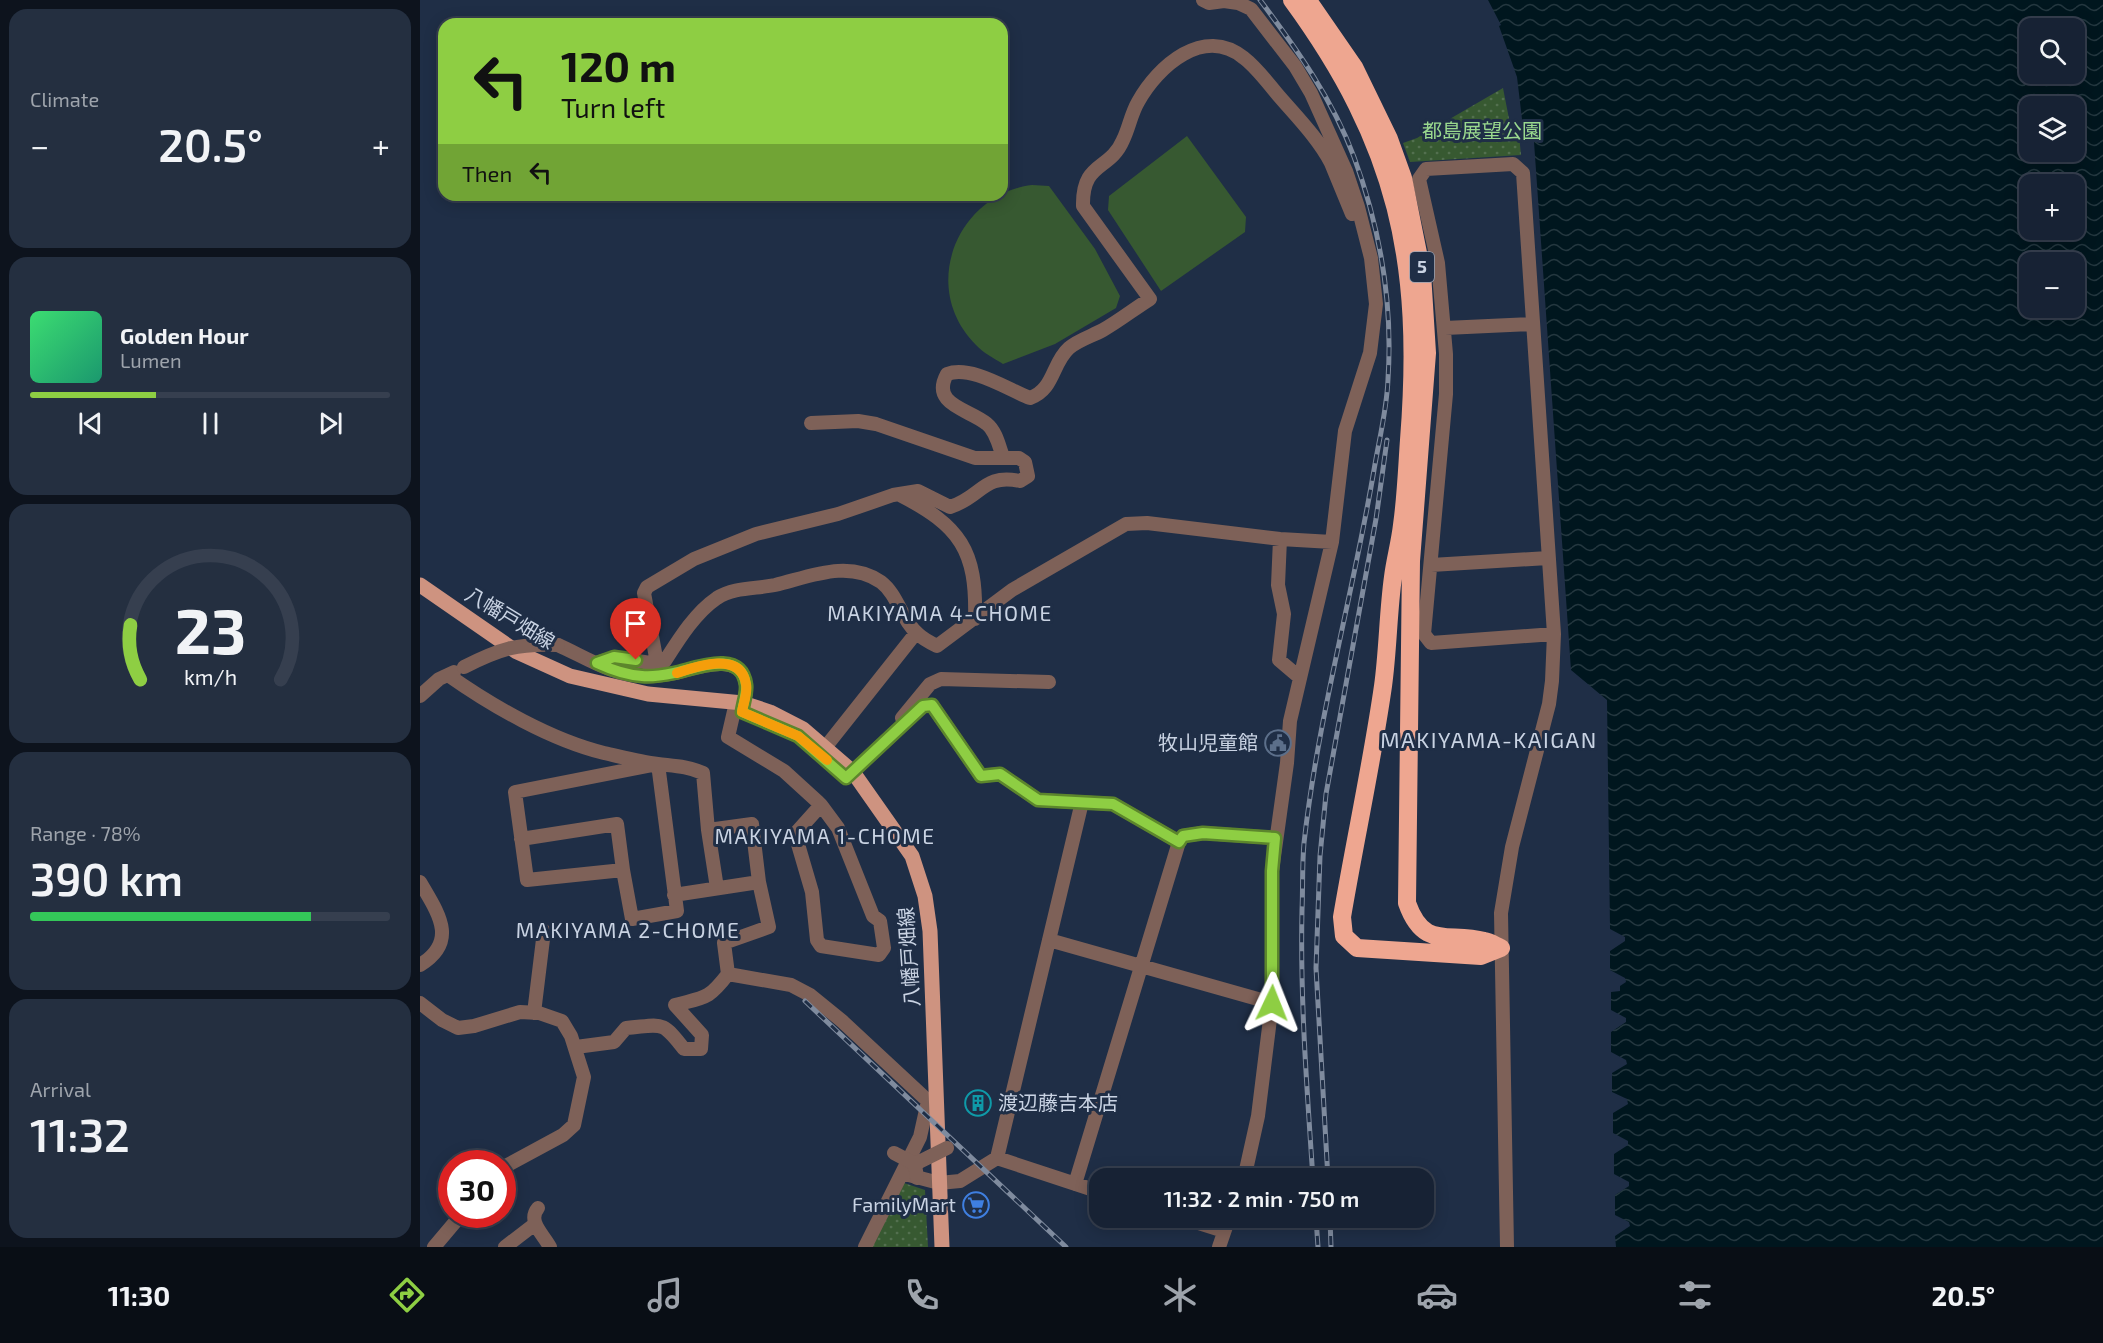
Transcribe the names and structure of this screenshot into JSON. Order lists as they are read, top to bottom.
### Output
{
  "streets": {
    "highway": ["5"],
    "main road": ["八幡戸畑線"]
  },
  "districts": [
    "MAKIYAMA 4-CHOME",
    "MAKIYAMA-KAIGAN",
    "MAKIYAMA 1-CHOME",
    "MAKIYAMA 2-CHOME"
  ],
  "parks": ["都島展望公園"],
  "places": {
    "public building": ["牧山児童館"],
    "building": ["渡辺藤吉本店"],
    "supermarket": ["FamilyMart"]
  },
  "page": {
    "tile": [
      "Climate",
      ["Range · 78%", "390 km"],
      ["Arrival", "11:32"]
    ],
    "map_buttons": ["+", "−"],
    "turn": ["120 m", "Turn left"],
    "heat": ["−", "20.5°", "+"],
    "then": "Then",
    "song": ["Golden Hour", "Lumen"],
    "limit": "30",
    "trip": "11:32 · 2 min · 750 m",
    "tabs": ["11:30", "20.5°"],
    "gauge": ["23", "km/h"]
  }
}
